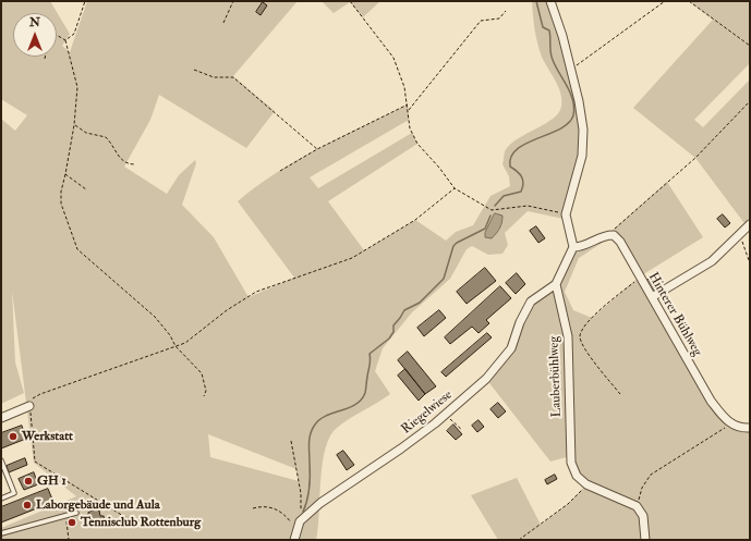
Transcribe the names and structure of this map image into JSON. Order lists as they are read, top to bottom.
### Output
{
  "streets": {
    "street": ["Hinterer Bühlweg", "Lauberbühlweg", "Riegelwiese"]
  },
  "crossings": [
    ["Lauberbühlweg", "Riegelwiese"]
  ],
  "places": [
    "Werkstatt",
    "GH 1",
    "Laborgebäude und Aula",
    "Tennisclub Rottenburg"
  ],
  "north": "top"
}
